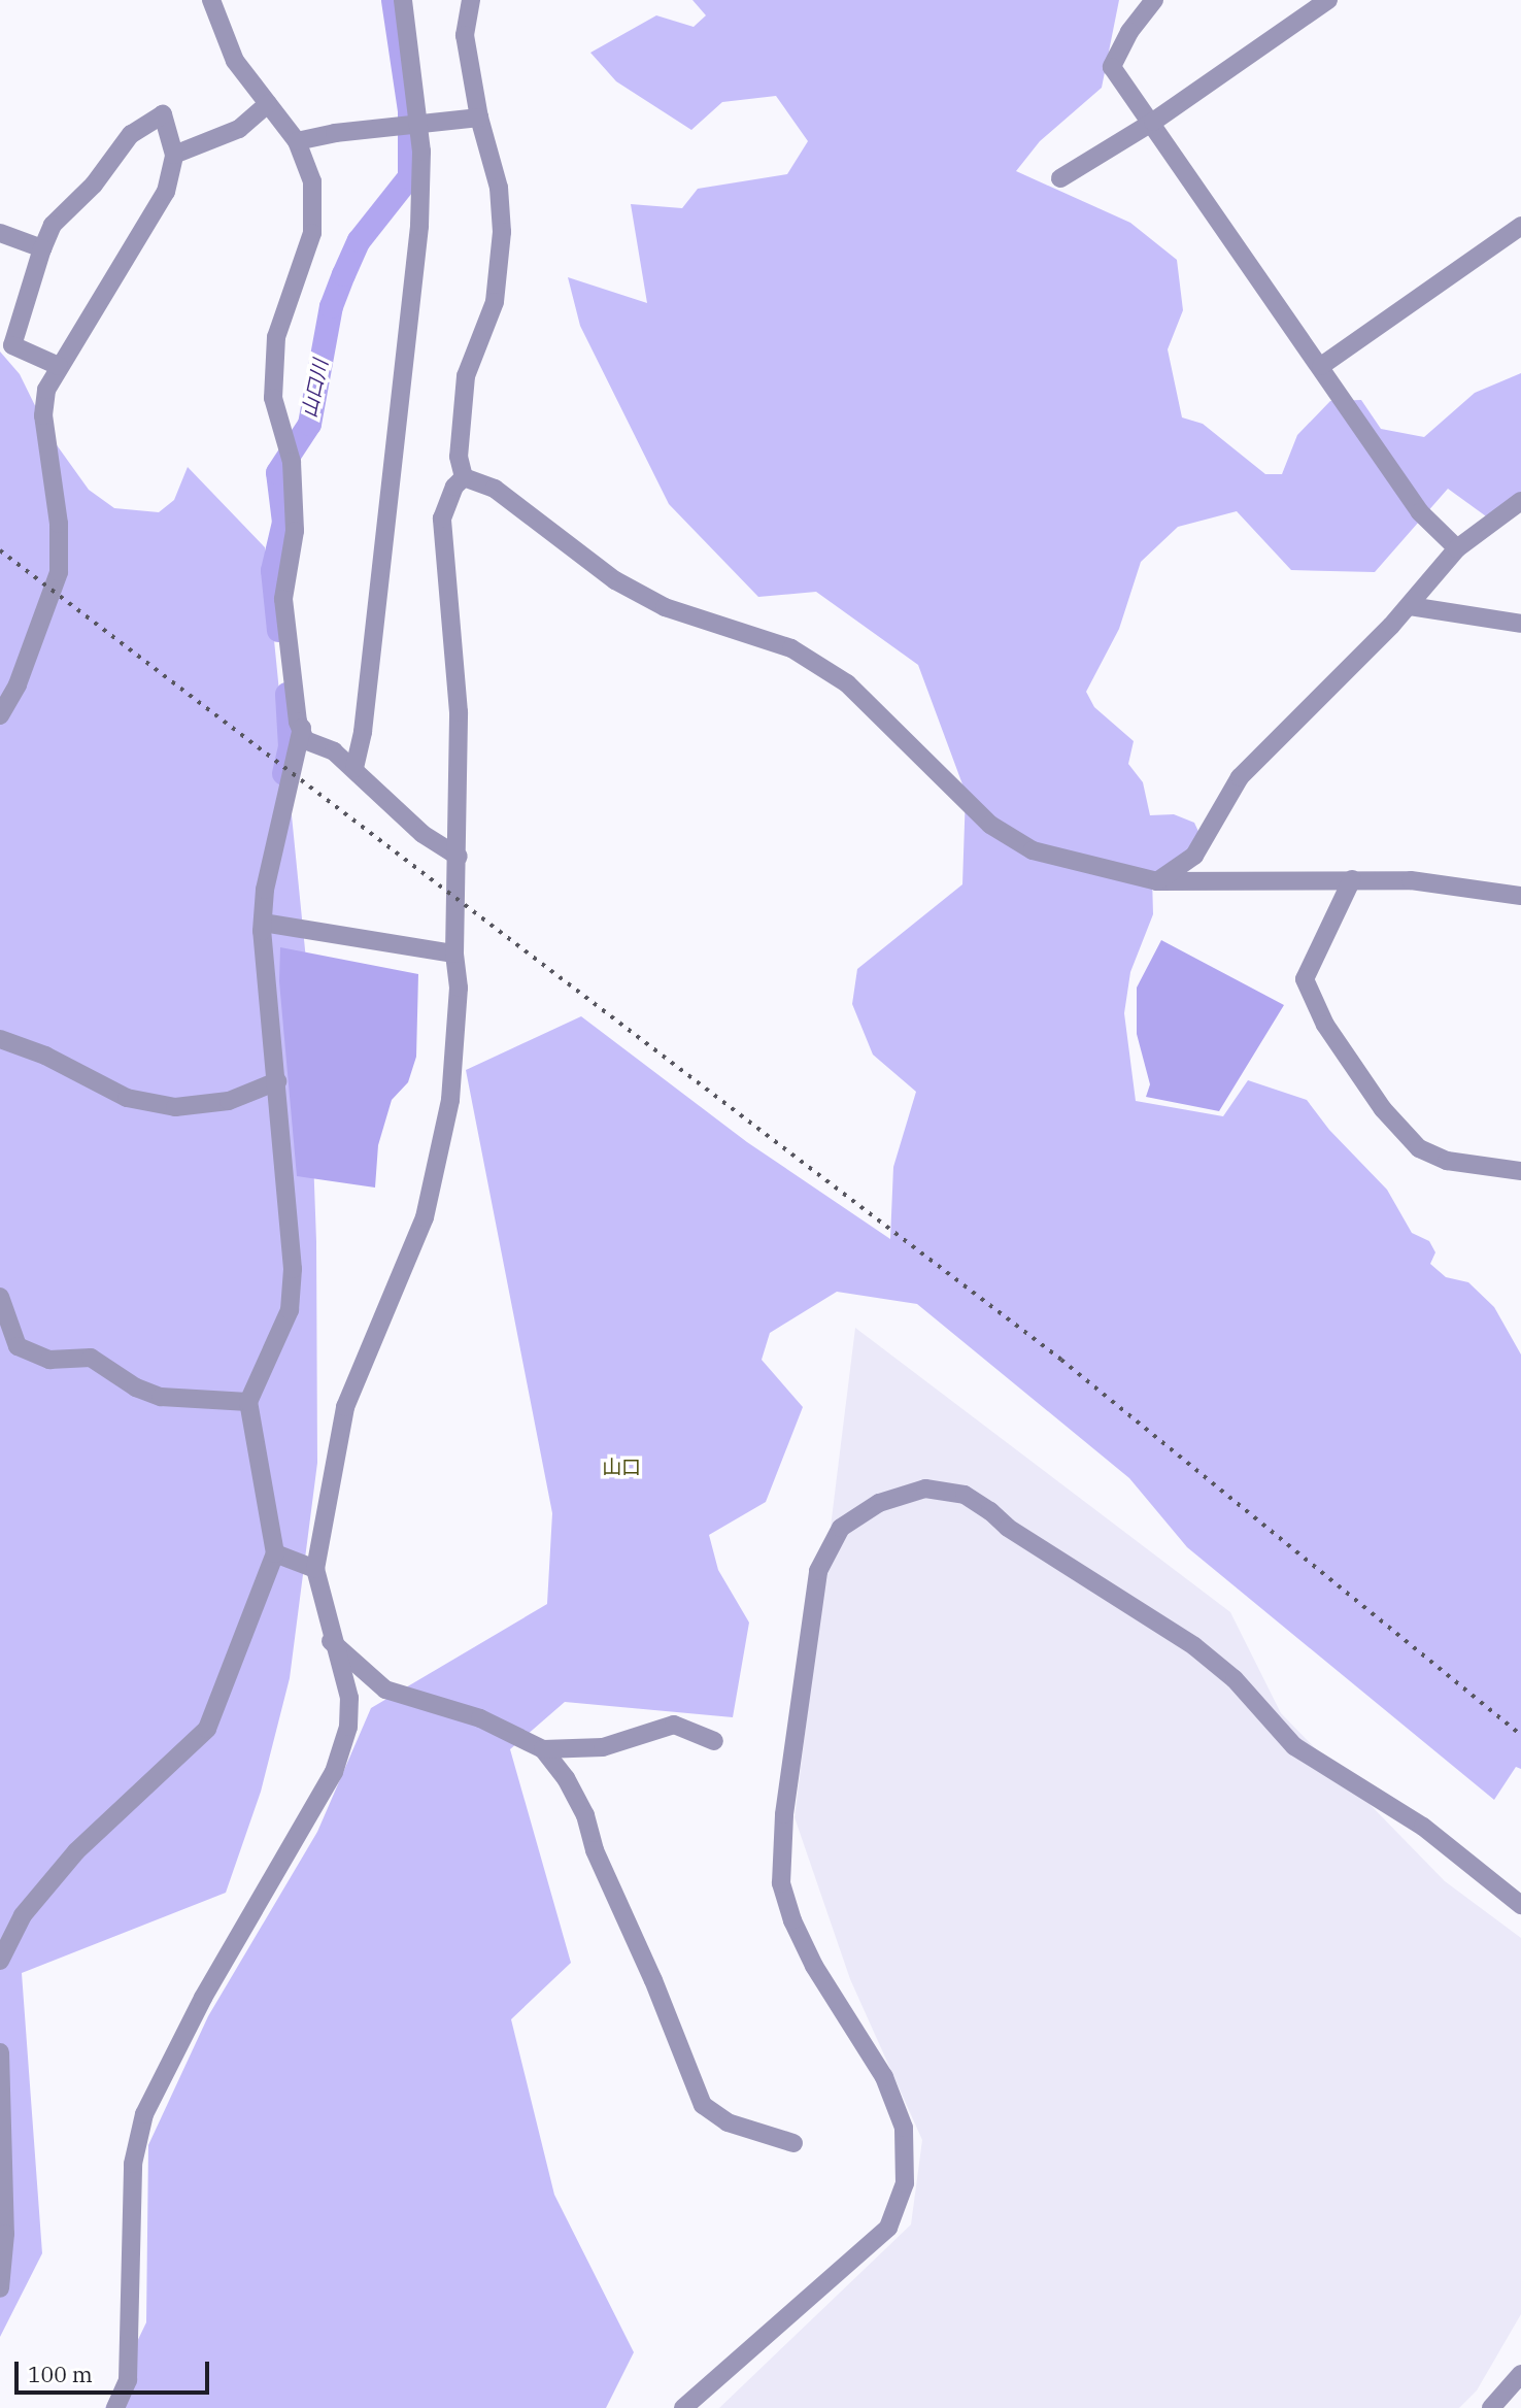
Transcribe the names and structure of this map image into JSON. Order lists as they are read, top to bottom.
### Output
{
  "districts": ["山口"],
  "water": ["山口川"],
  "scale_bar": "100 m"
}
